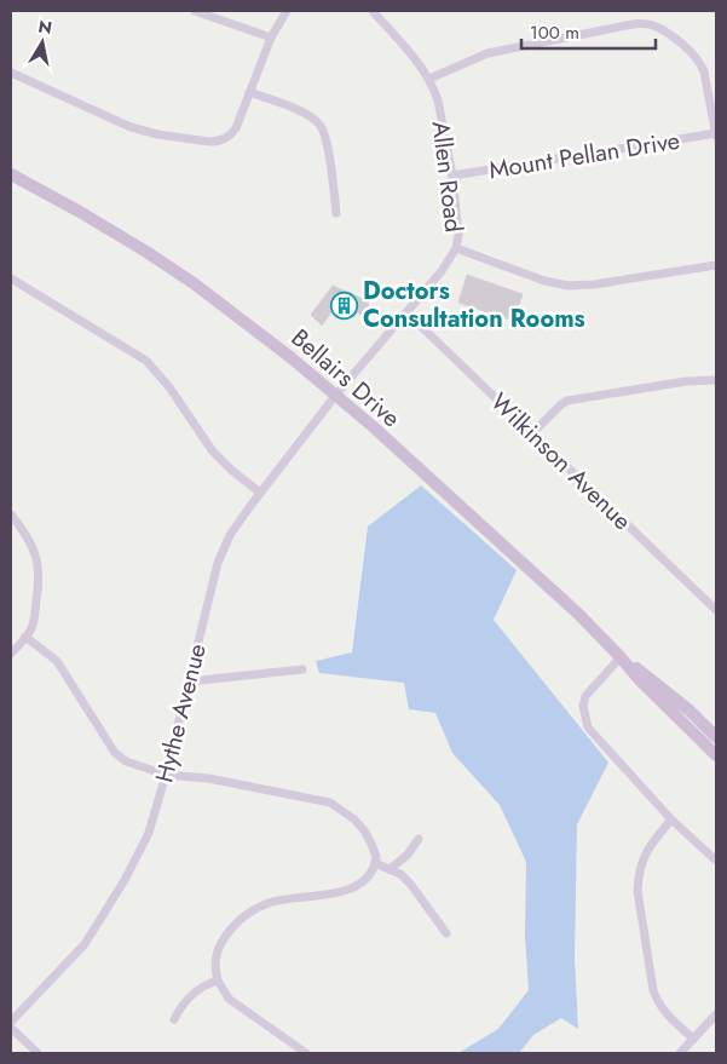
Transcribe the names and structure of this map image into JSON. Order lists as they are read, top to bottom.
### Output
{
  "streets": {
    "street": [
      "Mount Pellan Drive",
      "Allen Road",
      "Bellairs Drive",
      "Wilkinson Avenue",
      "Hythe Avenue"
    ]
  },
  "crossings": [
    ["Mount Pellan Drive", "Allen Road"],
    ["Allen Road", "Bellairs Drive"],
    ["Allen Road", "Wilkinson Avenue"],
    ["Allen Road", "Hythe Avenue"],
    ["Bellairs Drive", "Hythe Avenue"]
  ],
  "places": {
    "building": ["Doctors Consultation Rooms"]
  },
  "scale_bar": "100 m",
  "north": "top"
}
